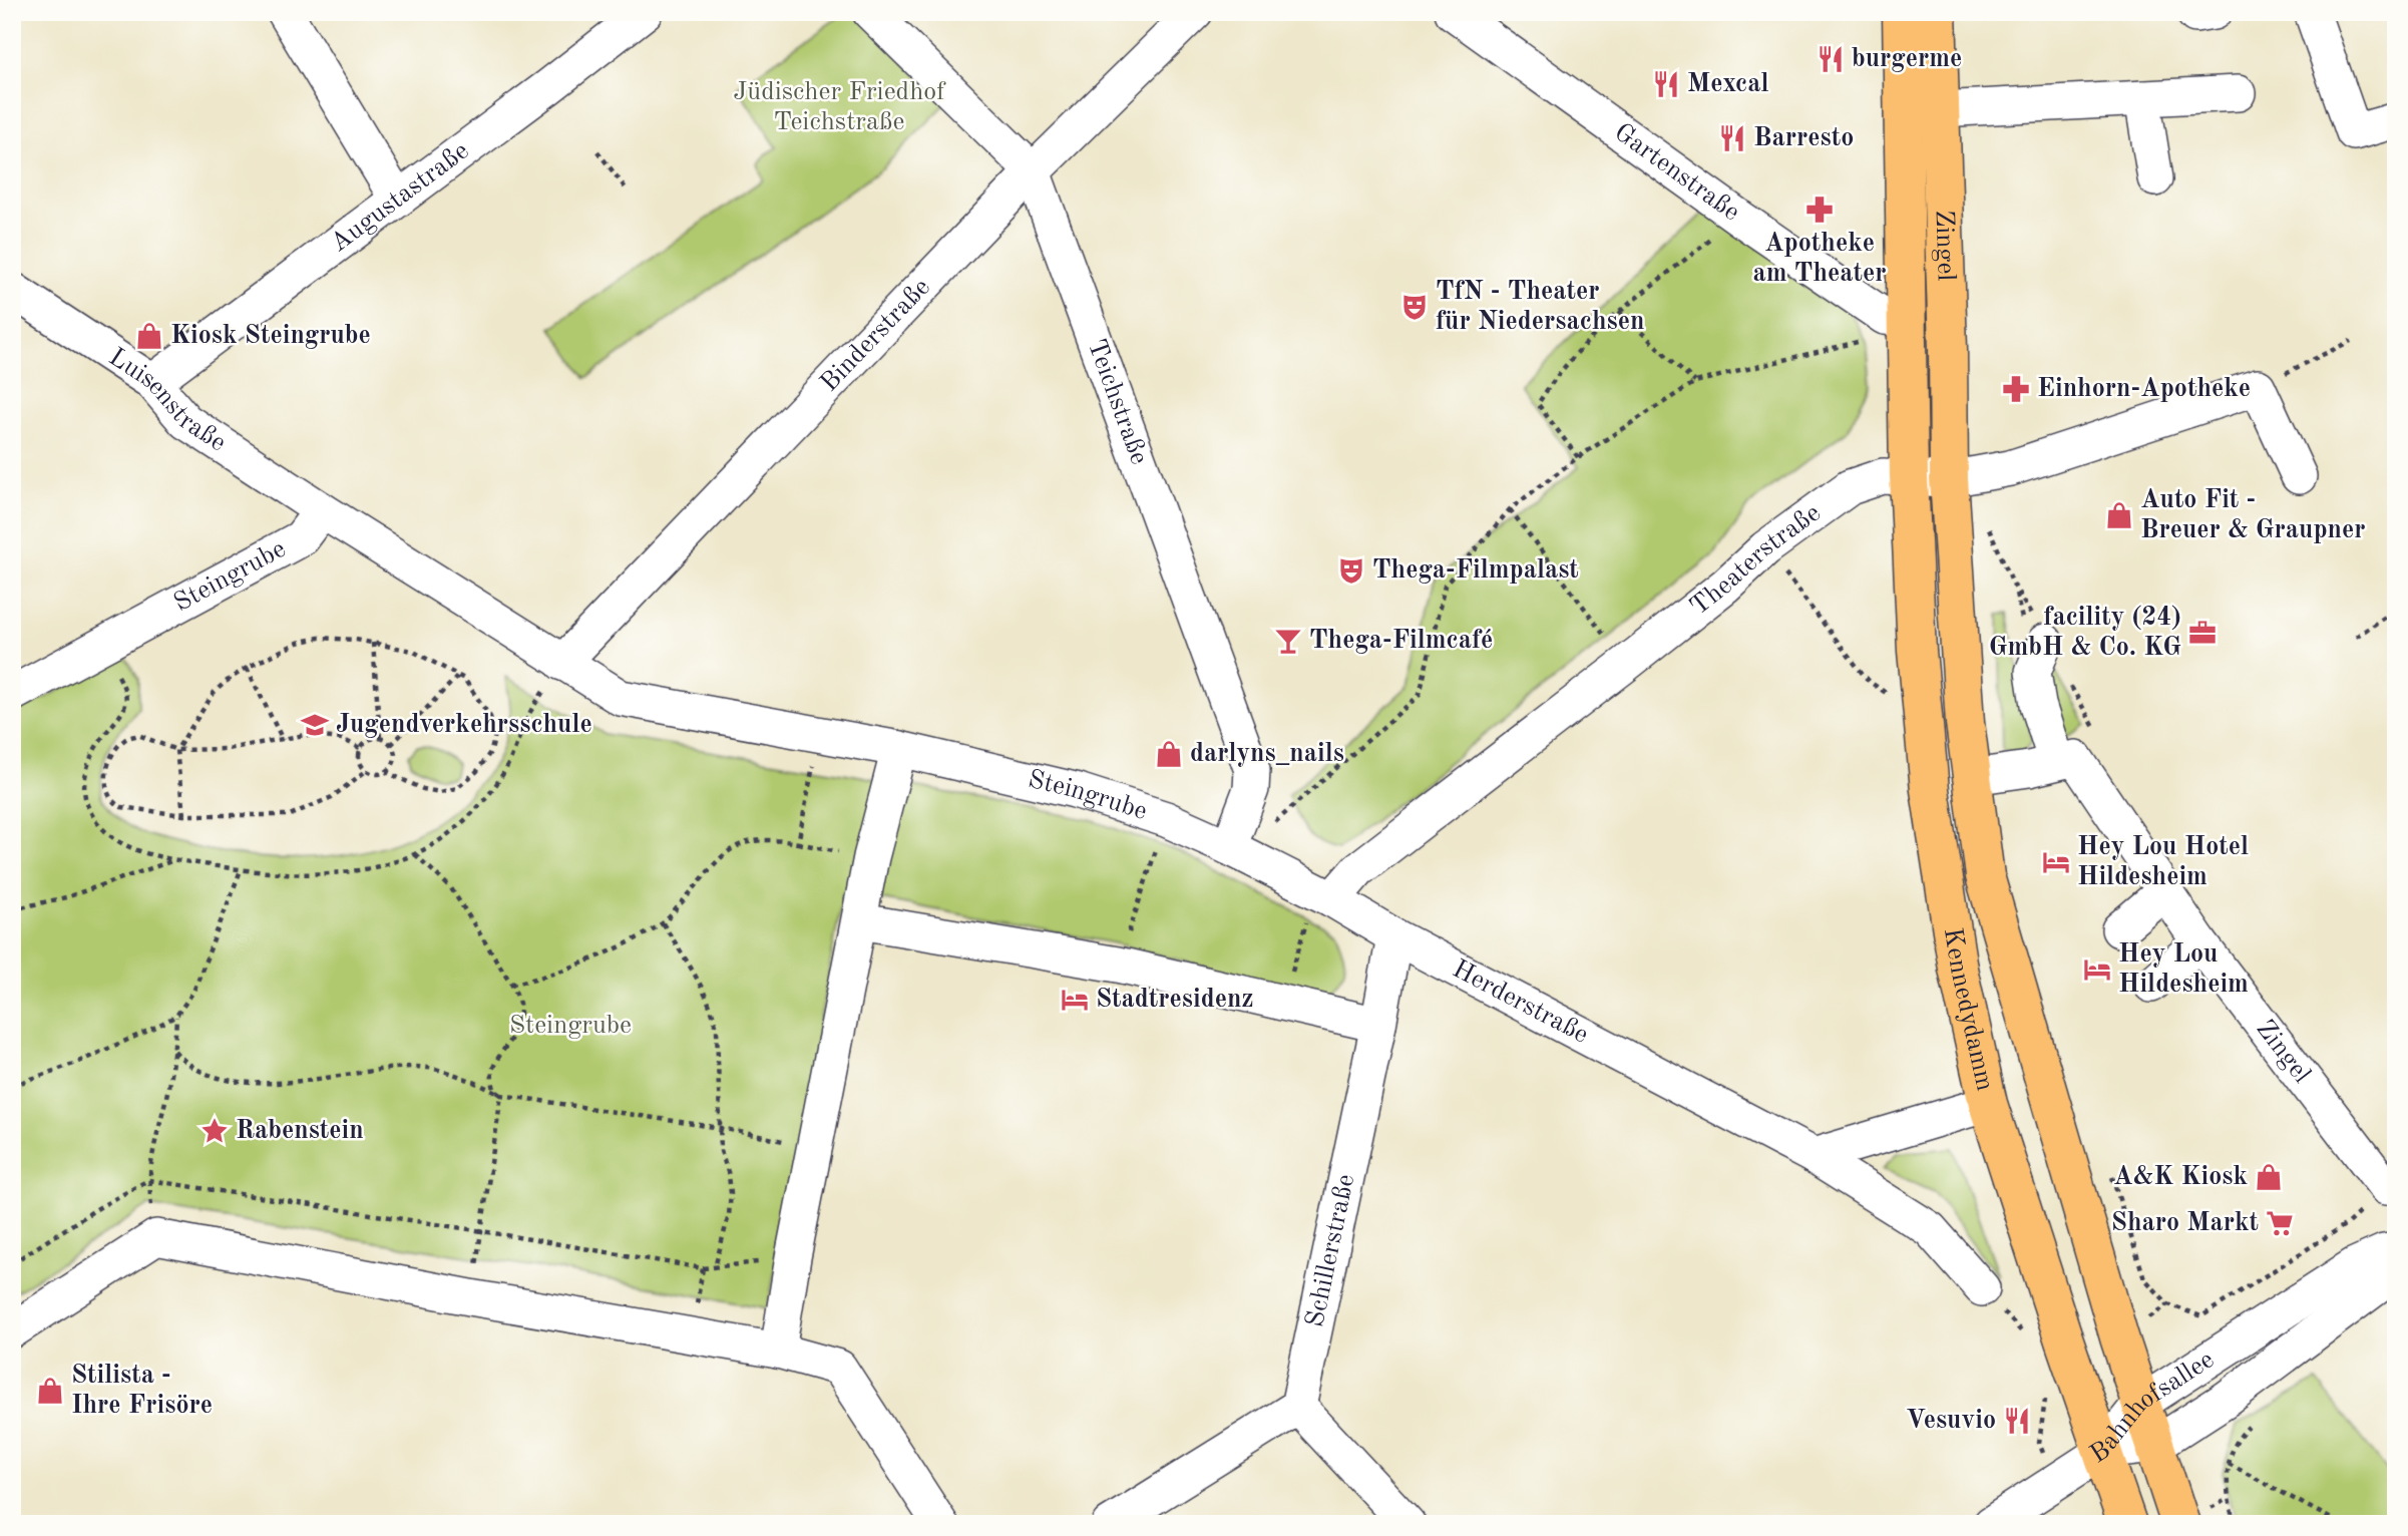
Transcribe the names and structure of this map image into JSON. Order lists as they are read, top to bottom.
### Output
{
  "streets": {
    "main road": ["Zingel", "Kennedydamm"],
    "street": [
      "Gartenstraße",
      "Augustastraße",
      "Binderstraße",
      "Luisenstraße",
      "Teichstraße",
      "Theaterstraße",
      "Steingrube",
      "Herderstraße",
      "Schillerstraße",
      "Bahnhofsallee"
    ]
  },
  "crossings": [
    ["Gartenstraße", "Zingel"],
    ["Augustastraße", "Luisenstraße"],
    ["Zingel", "Theaterstraße"],
    ["Zingel", "Kennedydamm"],
    ["Binderstraße", "Teichstraße"],
    ["Binderstraße", "Steingrube"],
    ["Luisenstraße", "Steingrube"],
    ["Teichstraße", "Steingrube"],
    ["Teichstraße", "Herderstraße"],
    ["Theaterstraße", "Herderstraße"],
    ["Theaterstraße", "Kennedydamm"],
    ["Steingrube", "Herderstraße"],
    ["Herderstraße", "Schillerstraße"],
    ["Kennedydamm", "Bahnhofsallee"]
  ],
  "parks": ["Jüdischer Friedhof Teichstraße", "Steingrube"],
  "places": {
    "restaurant": [
      "burgerme",
      "Mexcal",
      "Barresto",
      "Vesuvio"
    ],
    "pharmacy": ["Apotheke am Theater", "Einhorn-Apotheke"],
    "theatre": ["TfN - Theater für Niedersachsen", "Thega-Filmpalast"],
    "shop": [
      "Kiosk Steingrube",
      "Auto Fit - Breuer & Graupner",
      "darlyns_nails",
      "A&K Kiosk",
      "Stilista - Ihre Frisöre"
    ],
    "office": ["facility (24) GmbH & Co. KG"],
    "bar": ["Thega-Filmcafé"],
    "school or university": ["Jugendverkehrsschule"],
    "hotel": ["Hey Lou Hotel Hildesheim", "Hey Lou Hildesheim", "Stadtresidenz"],
    "place": ["Rabenstein"],
    "supermarket": ["Sharo Markt"]
  }
}
